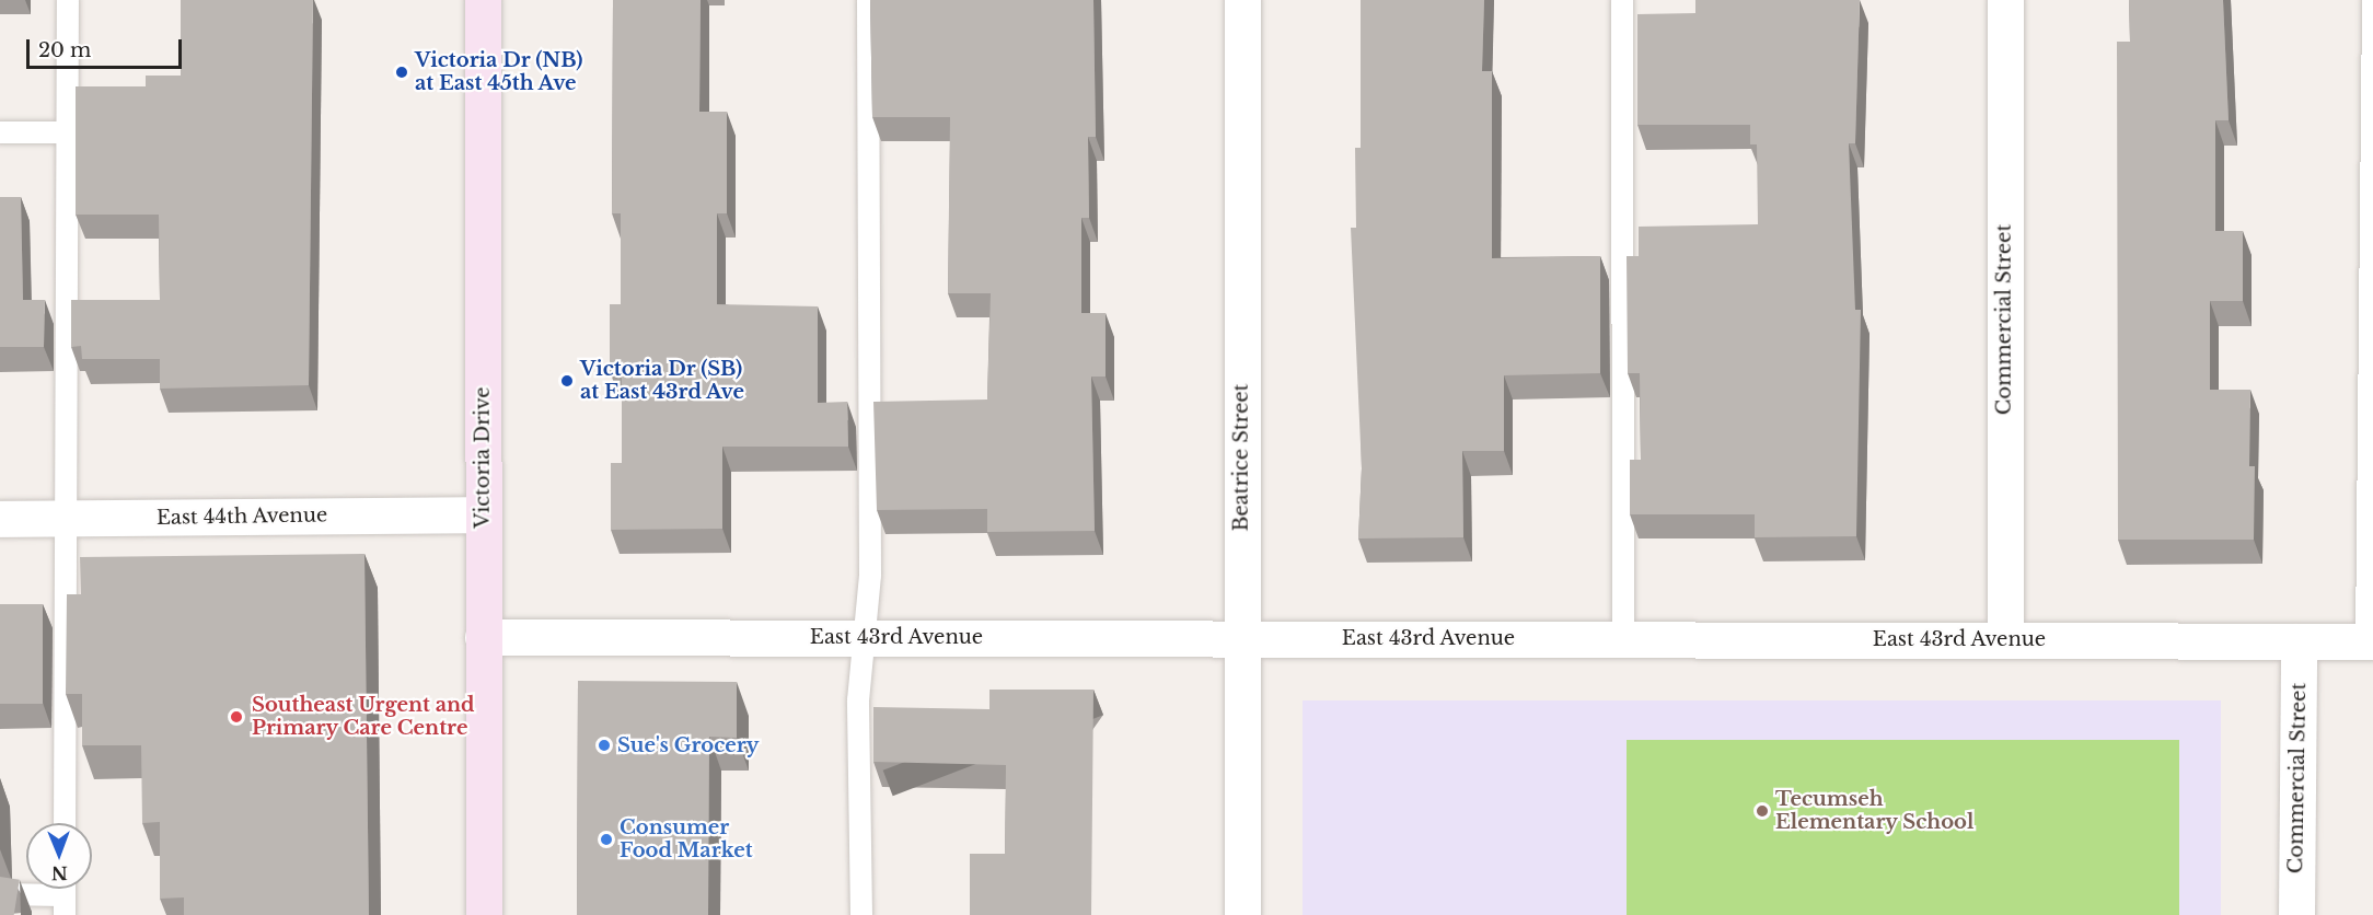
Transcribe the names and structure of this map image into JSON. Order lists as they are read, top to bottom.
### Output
{
  "streets": {
    "street": [
      "Commercial Street",
      "Victoria Drive",
      "Beatrice Street",
      "East 44th Avenue",
      "East 43rd Avenue"
    ]
  },
  "crossings": [
    ["Commercial Street", "East 43rd Avenue"],
    ["Victoria Drive", "East 44th Avenue"],
    ["Victoria Drive", "East 43rd Avenue"],
    ["Beatrice Street", "East 43rd Avenue"]
  ],
  "places": [
    "Victoria Dr (NB) at East 45th Ave",
    "Victoria Dr (SB) at East 43rd Ave",
    "Southeast Urgent and Primary Care Centre",
    "Sue's Grocery",
    "Tecumseh Elementary School",
    "Consumer Food Market"
  ],
  "scale_bar": "20 m",
  "north": "bottom"
}
